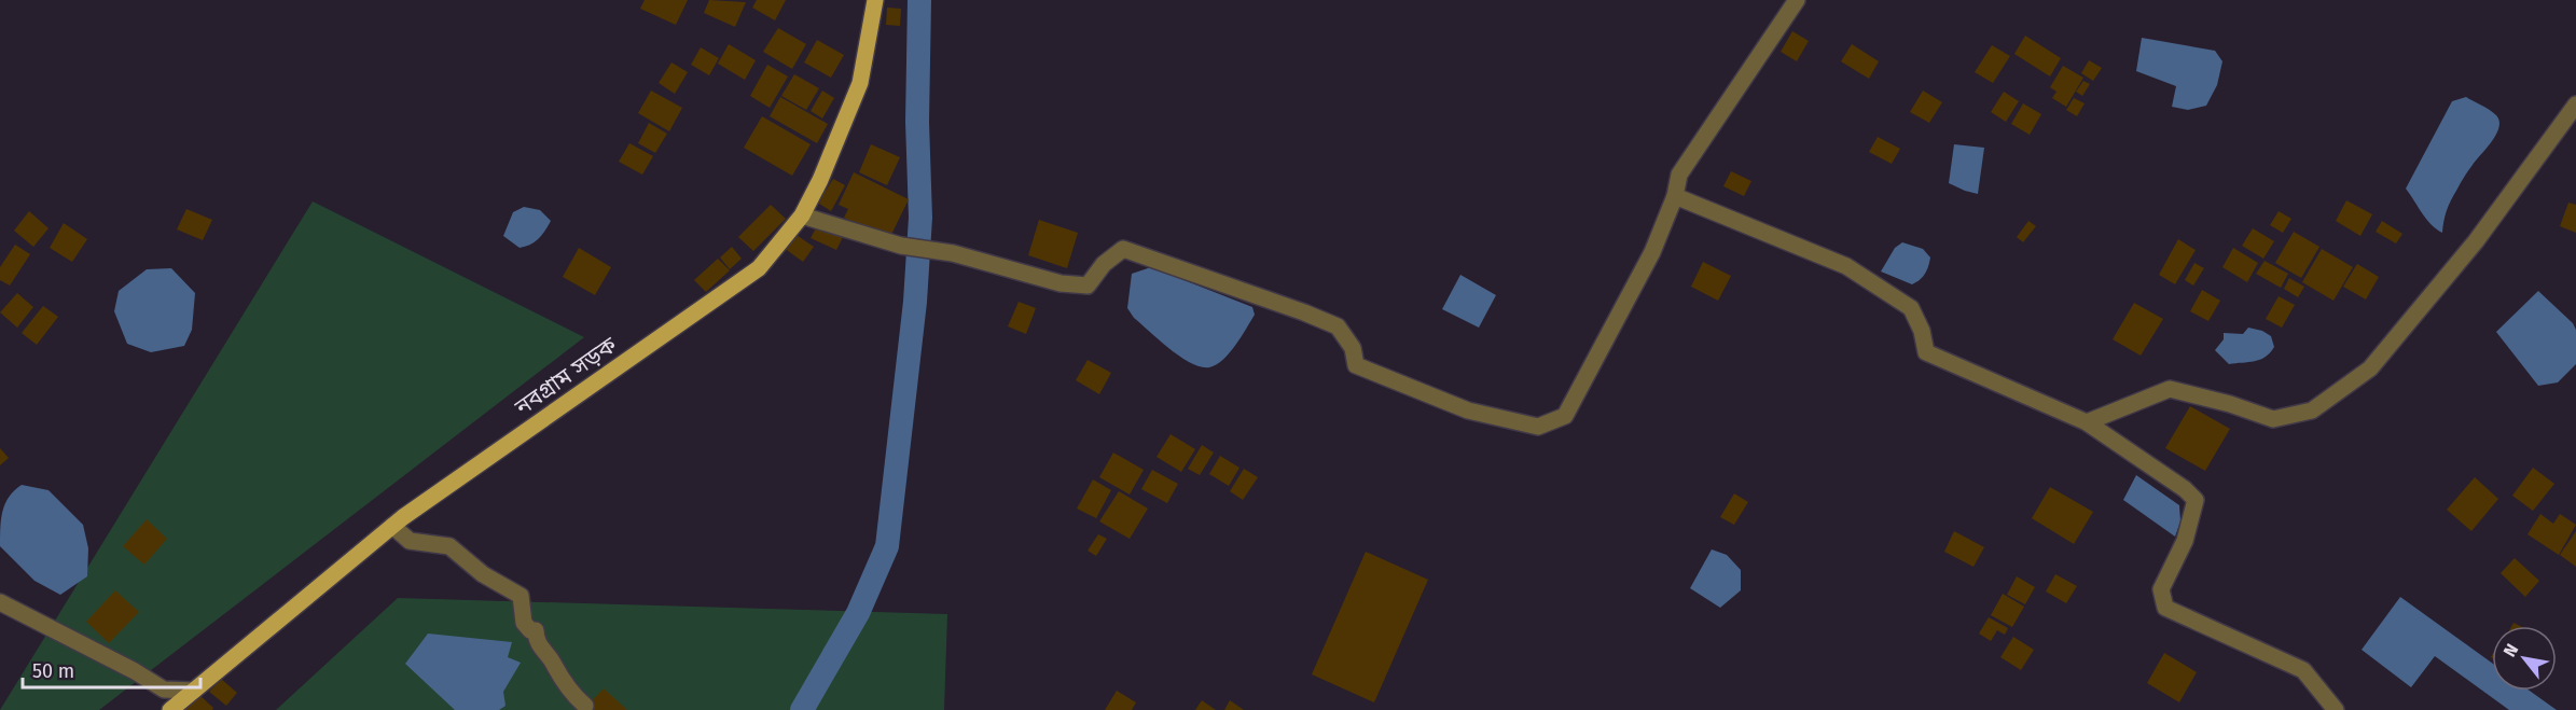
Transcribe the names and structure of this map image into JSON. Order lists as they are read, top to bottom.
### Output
{
  "streets": {
    "main road": ["নবগ্রাম সড়ক"]
  },
  "scale_bar": "50 m",
  "north": "top left"
}
